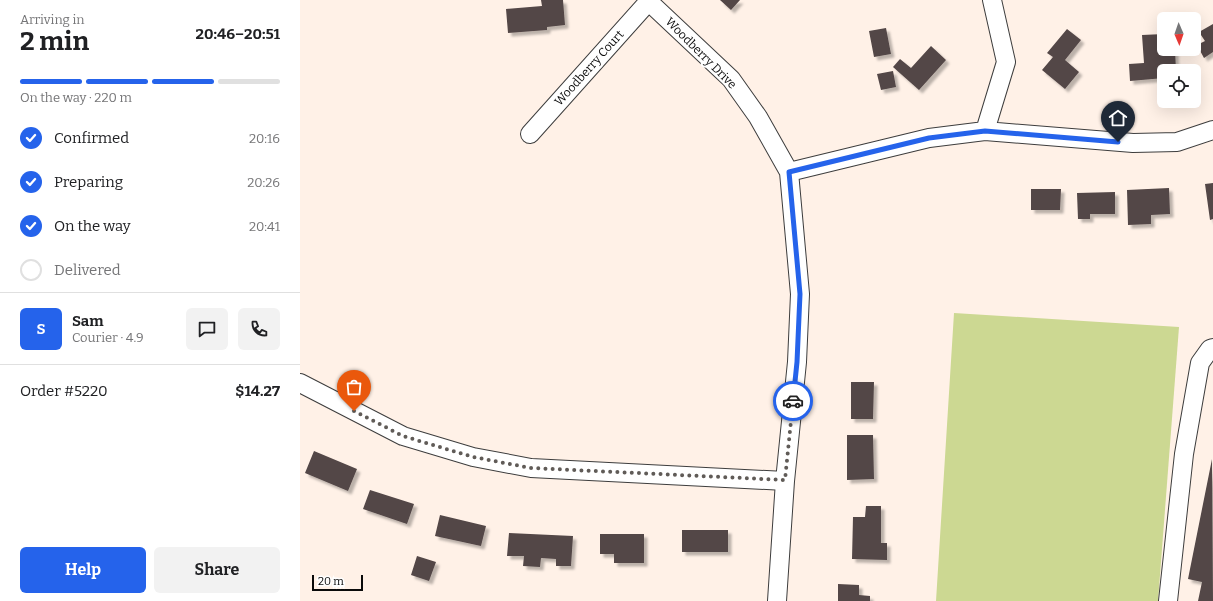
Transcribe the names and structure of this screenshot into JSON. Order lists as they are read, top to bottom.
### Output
{
  "streets": {
    "street": ["Woodberry Drive", "Woodberry Court"]
  },
  "crossings": [
    ["Woodberry Drive", "Woodberry Court"]
  ],
  "scale_bar": "20 m",
  "north": "bottom",
  "page": {
    "heading": ["2 min", "Arriving in", "20:46–20:51"],
    "panel": [
      "Sam",
      "Courier · 4.9",
      "Order #5220",
      "$14.27"
    ],
    "bar": "On the way · 220 m",
    "list": [
      ["Confirmed", "20:16"],
      ["Preparing", "20:26"],
      ["On the way", "20:41"],
      "Delivered"
    ],
    "round": "S",
    "buttons": ["Help", "Share"],
    "scale": "20 m"
  }
}
